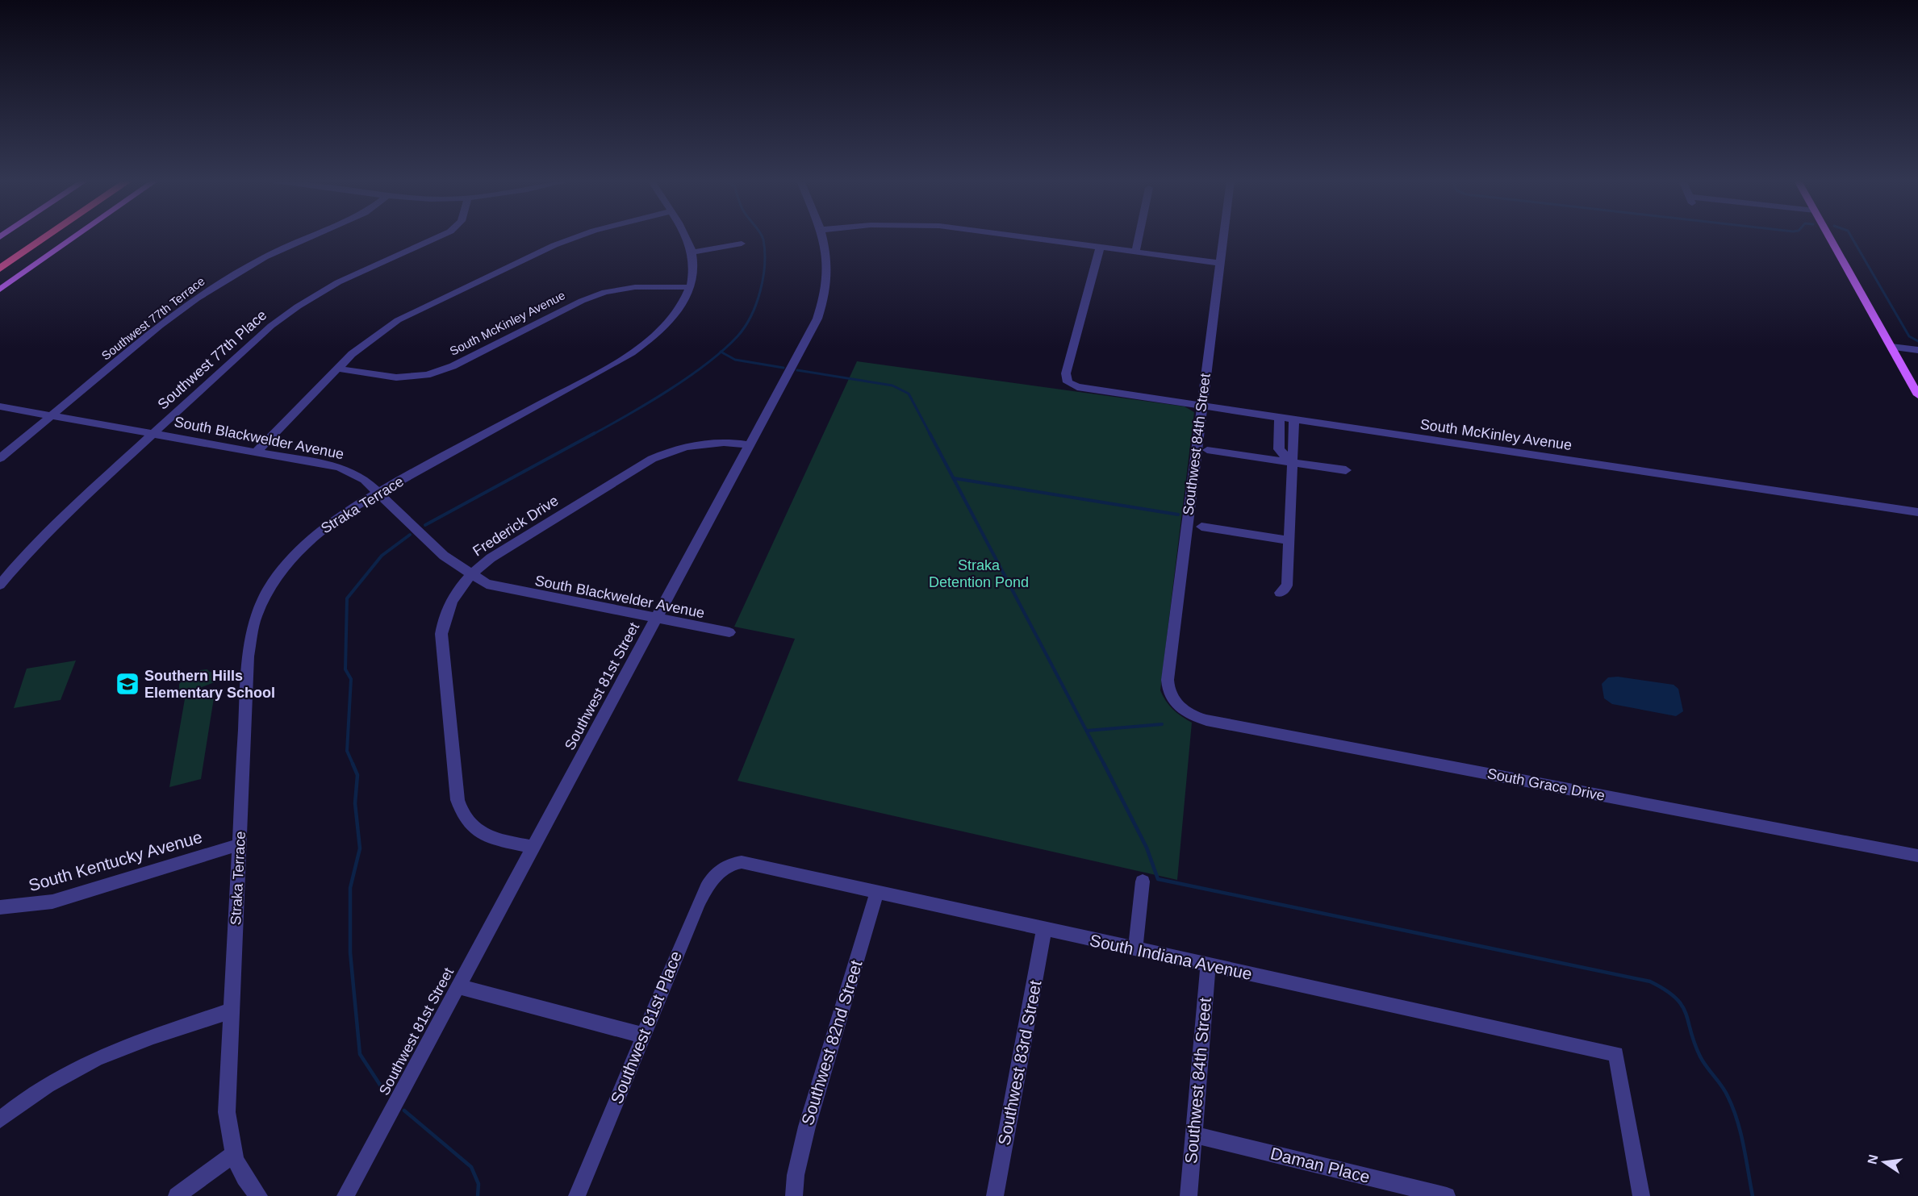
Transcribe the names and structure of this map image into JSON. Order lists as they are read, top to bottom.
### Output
{
  "streets": {
    "street": [
      "Southwest 77th Terrace",
      "South McKinley Avenue",
      "Southwest 77th Place",
      "South Blackwelder Avenue",
      "Southwest 84th Street",
      "Straka Terrace",
      "Frederick Drive",
      "Southwest 81st Street",
      "South Grace Drive",
      "South Kentucky Avenue",
      "South Indiana Avenue",
      "Southwest 81st Place",
      "Southwest 82nd Street",
      "Southwest 83rd Street",
      "Daman Place"
    ]
  },
  "crossings": [
    ["Southwest 77th Terrace", "South Blackwelder Avenue"],
    ["South McKinley Avenue", "Southwest 84th Street"],
    ["South McKinley Avenue", "Straka Terrace"],
    ["Southwest 77th Place", "South Blackwelder Avenue"],
    ["South Blackwelder Avenue", "Straka Terrace"],
    ["South Blackwelder Avenue", "Frederick Drive"],
    ["South Blackwelder Avenue", "Southwest 81st Street"],
    ["Southwest 84th Street", "South Grace Drive"],
    ["Southwest 84th Street", "South Indiana Avenue"],
    ["Southwest 84th Street", "Daman Place"],
    ["Straka Terrace", "South Kentucky Avenue"],
    ["Frederick Drive", "Southwest 81st Street"],
    ["South Indiana Avenue", "Southwest 81st Place"],
    ["South Indiana Avenue", "Southwest 82nd Street"],
    ["South Indiana Avenue", "Southwest 83rd Street"]
  ],
  "parks": ["Straka Detention Pond"],
  "places": {
    "school or university": ["Southern Hills Elementary School"]
  },
  "north": "left"
}
